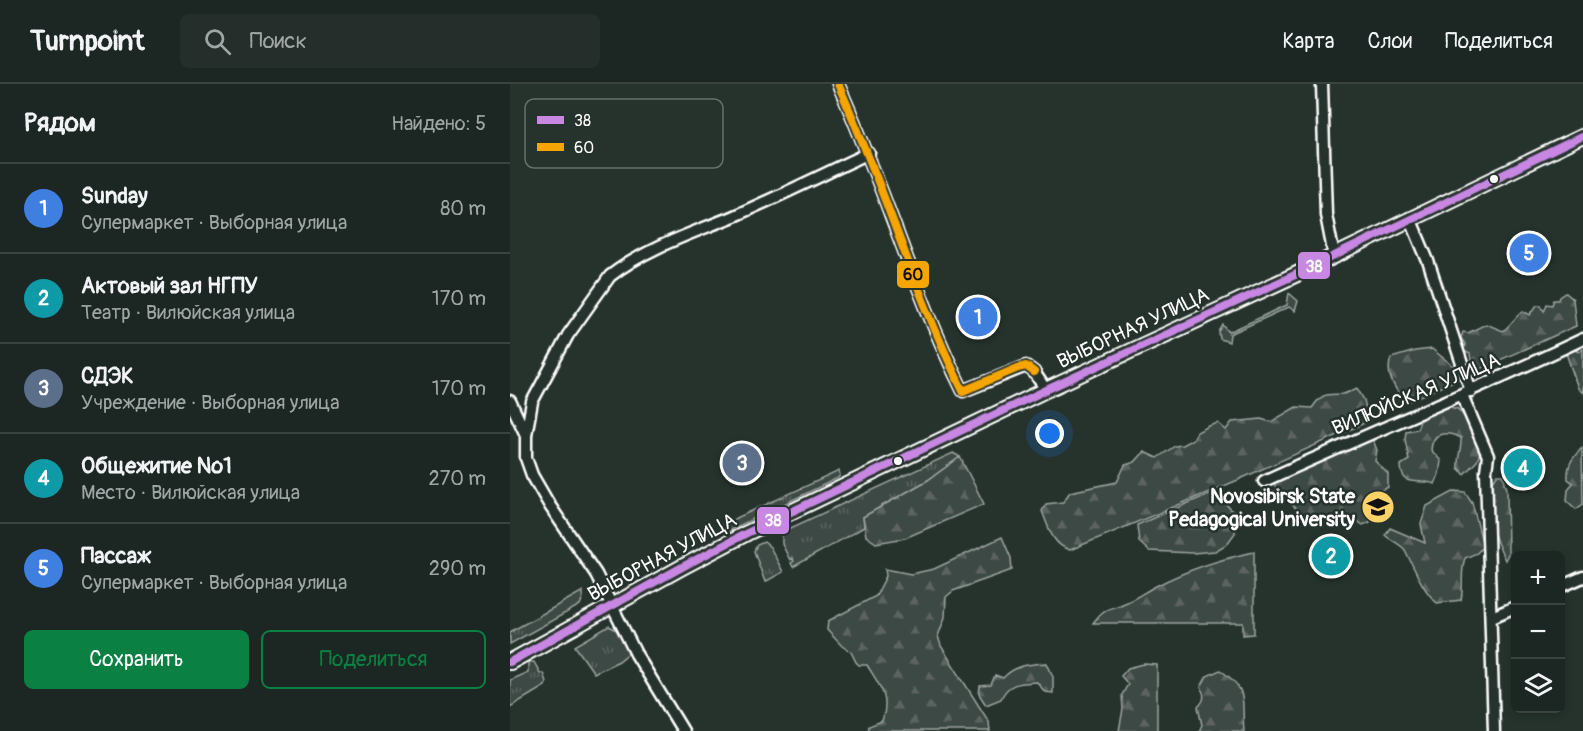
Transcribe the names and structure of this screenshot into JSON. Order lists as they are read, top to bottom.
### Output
{
  "streets": {
    "main road": ["ВЫБОРНАЯ УЛИЦА"],
    "street": ["ВИЛЮЙСКАЯ УЛИЦА"]
  },
  "places": {
    "school or university": ["Novosibirsk State Pedagogical University"]
  },
  "lines": ["transit line 60", "transit line 38"],
  "legend": ["38", "60"],
  "page": {
    "header": "Turnpoint",
    "search": "Поиск",
    "nav": ["Карта", "Слои", "Поделиться"],
    "heading": ["Рядом", "Найдено: 5"],
    "list": [
      {
        "mark": "1",
        "name": "Sunday",
        "note": "Супермаркет · Выборная улица",
        "value": "80 m"
      },
      {
        "mark": "2",
        "name": "Актовый зал НГПУ",
        "note": "Театр · Вилюйская улица",
        "value": "170 m"
      },
      {
        "mark": "3",
        "name": "СДЭК",
        "note": "Учреждение · Выборная улица",
        "value": "170 m"
      },
      {
        "mark": "4",
        "name": "Общежитие №1",
        "note": "Место · Вилюйская улица",
        "value": "270 m"
      },
      {
        "mark": "5",
        "name": "Пассаж",
        "note": "Супермаркет · Выборная улица",
        "value": "290 m"
      }
    ],
    "pins": [
      "5",
      "1",
      "3",
      "4",
      "2"
    ],
    "map_buttons": ["+", "−"],
    "buttons": ["Сохранить", "Поделиться"]
  }
}
